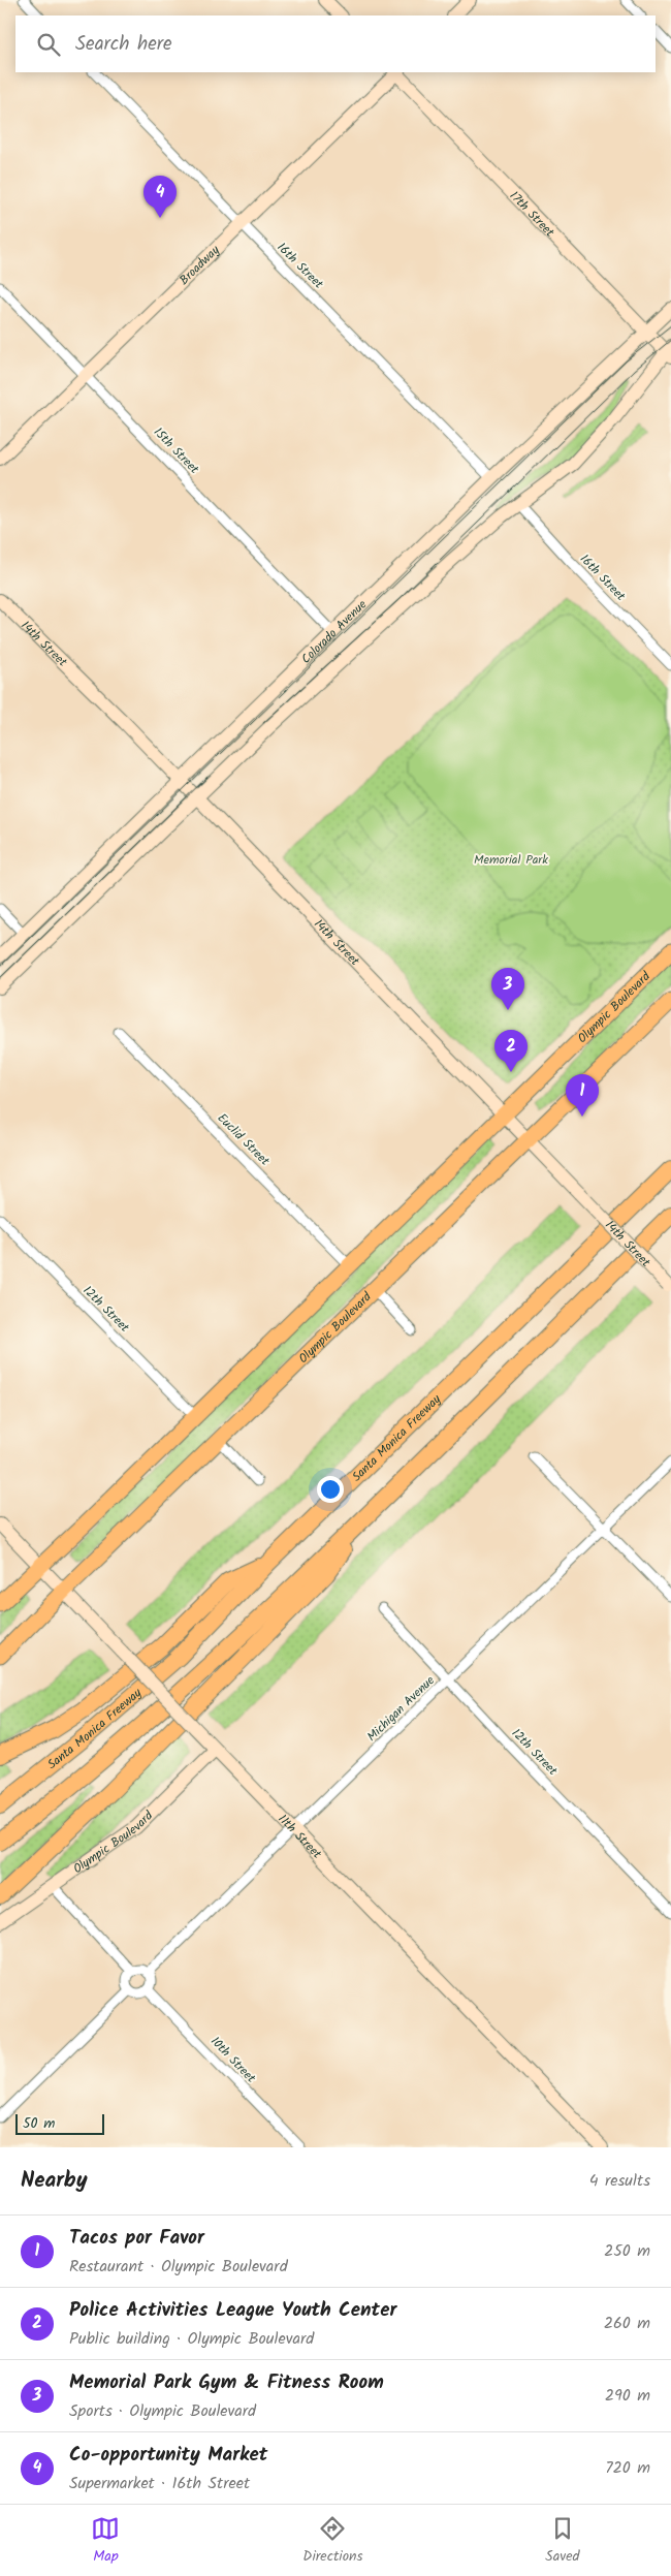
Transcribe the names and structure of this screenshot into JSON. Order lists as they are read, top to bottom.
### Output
{
  "streets": {
    "highway": ["Santa Monica Freeway"],
    "main road": ["Olympic Boulevard"],
    "street": [
      "17th Street",
      "Broadway",
      "16th Street",
      "15th Street",
      "Colorado Avenue",
      "14th Street",
      "Euclid Street",
      "12th Street",
      "Michigan Avenue",
      "11th Street",
      "10th Street"
    ]
  },
  "crossings": [
    ["17th Street", "Colorado Avenue"],
    ["Broadway", "16th Street"],
    ["Broadway", "15th Street"],
    ["16th Street", "Colorado Avenue"],
    ["15th Street", "Colorado Avenue"],
    ["Colorado Avenue", "14th Street"],
    ["14th Street", "Olympic Boulevard"],
    ["Olympic Boulevard", "Euclid Street"],
    ["Olympic Boulevard", "12th Street"],
    ["Olympic Boulevard", "11th Street"],
    ["12th Street", "Michigan Avenue"],
    ["Michigan Avenue", "11th Street"],
    ["Michigan Avenue", "10th Street"]
  ],
  "parks": ["Memorial Park"],
  "scale_bar": "50 m",
  "page": {
    "search": "Search here",
    "pins": [
      "4",
      "3",
      "2",
      "1"
    ],
    "scale": "50 m",
    "heading": ["Nearby", "4 results"],
    "list": [
      {
        "mark": "1",
        "name": "Tacos por Favor",
        "note": "Restaurant · Olympic Boulevard",
        "value": "250 m"
      },
      {
        "mark": "2",
        "name": "Police Activities League Youth Center",
        "note": "Public building · Olympic Boulevard",
        "value": "260 m"
      },
      {
        "mark": "3",
        "name": "Memorial Park Gym & Fitness Room",
        "note": "Sports · Olympic Boulevard",
        "value": "290 m"
      },
      {
        "mark": "4",
        "name": "Co-opportunity Market",
        "note": "Supermarket · 16th Street",
        "value": "720 m"
      }
    ],
    "nav": ["Map", "Directions", "Saved"]
  }
}
